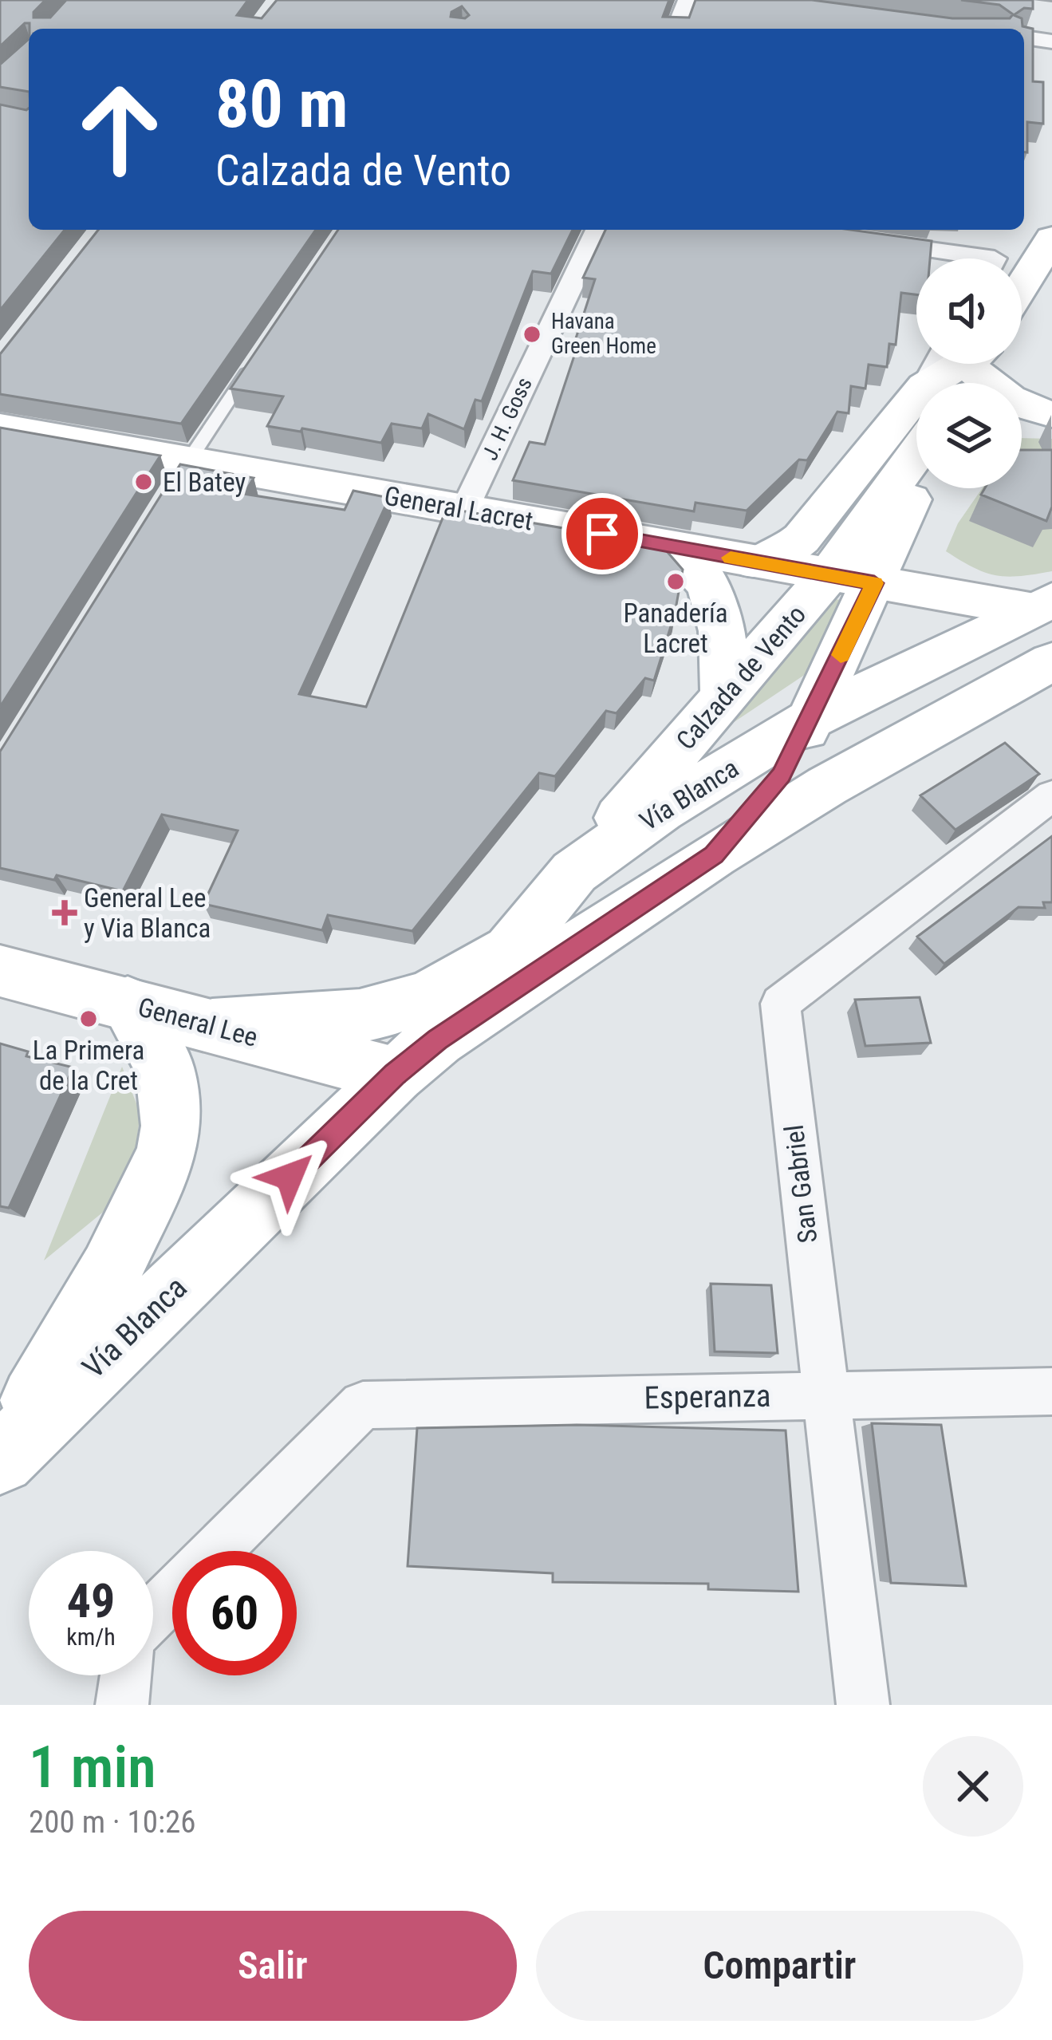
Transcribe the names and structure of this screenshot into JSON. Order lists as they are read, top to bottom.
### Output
{
  "streets": {
    "main road": [
      "General Lacret",
      "Calzada de Vento",
      "Vía Blanca",
      "General Lee"
    ],
    "street": ["J. H. Goss", "San Gabriel", "Esperanza"]
  },
  "crossings": [
    ["J. H. Goss", "General Lacret"],
    ["General Lacret", "Calzada de Vento"],
    ["General Lacret", "Vía Blanca"],
    ["Calzada de Vento", "Vía Blanca"],
    ["Vía Blanca", "General Lee"],
    ["San Gabriel", "Esperanza"]
  ],
  "places": {
    "other": [
      "Havana Green Home",
      "El Batey",
      "Panadería Lacret",
      "La Primera de la Cret"
    ],
    "health": ["General Lee y Via Blanca"]
  },
  "page": {
    "turn": ["80 m", "Calzada de Vento"],
    "speed": "49 km/h",
    "limit": "60",
    "heading": ["1 min", "200 m · 10:26"],
    "buttons": ["Salir", "Compartir"]
  }
}
